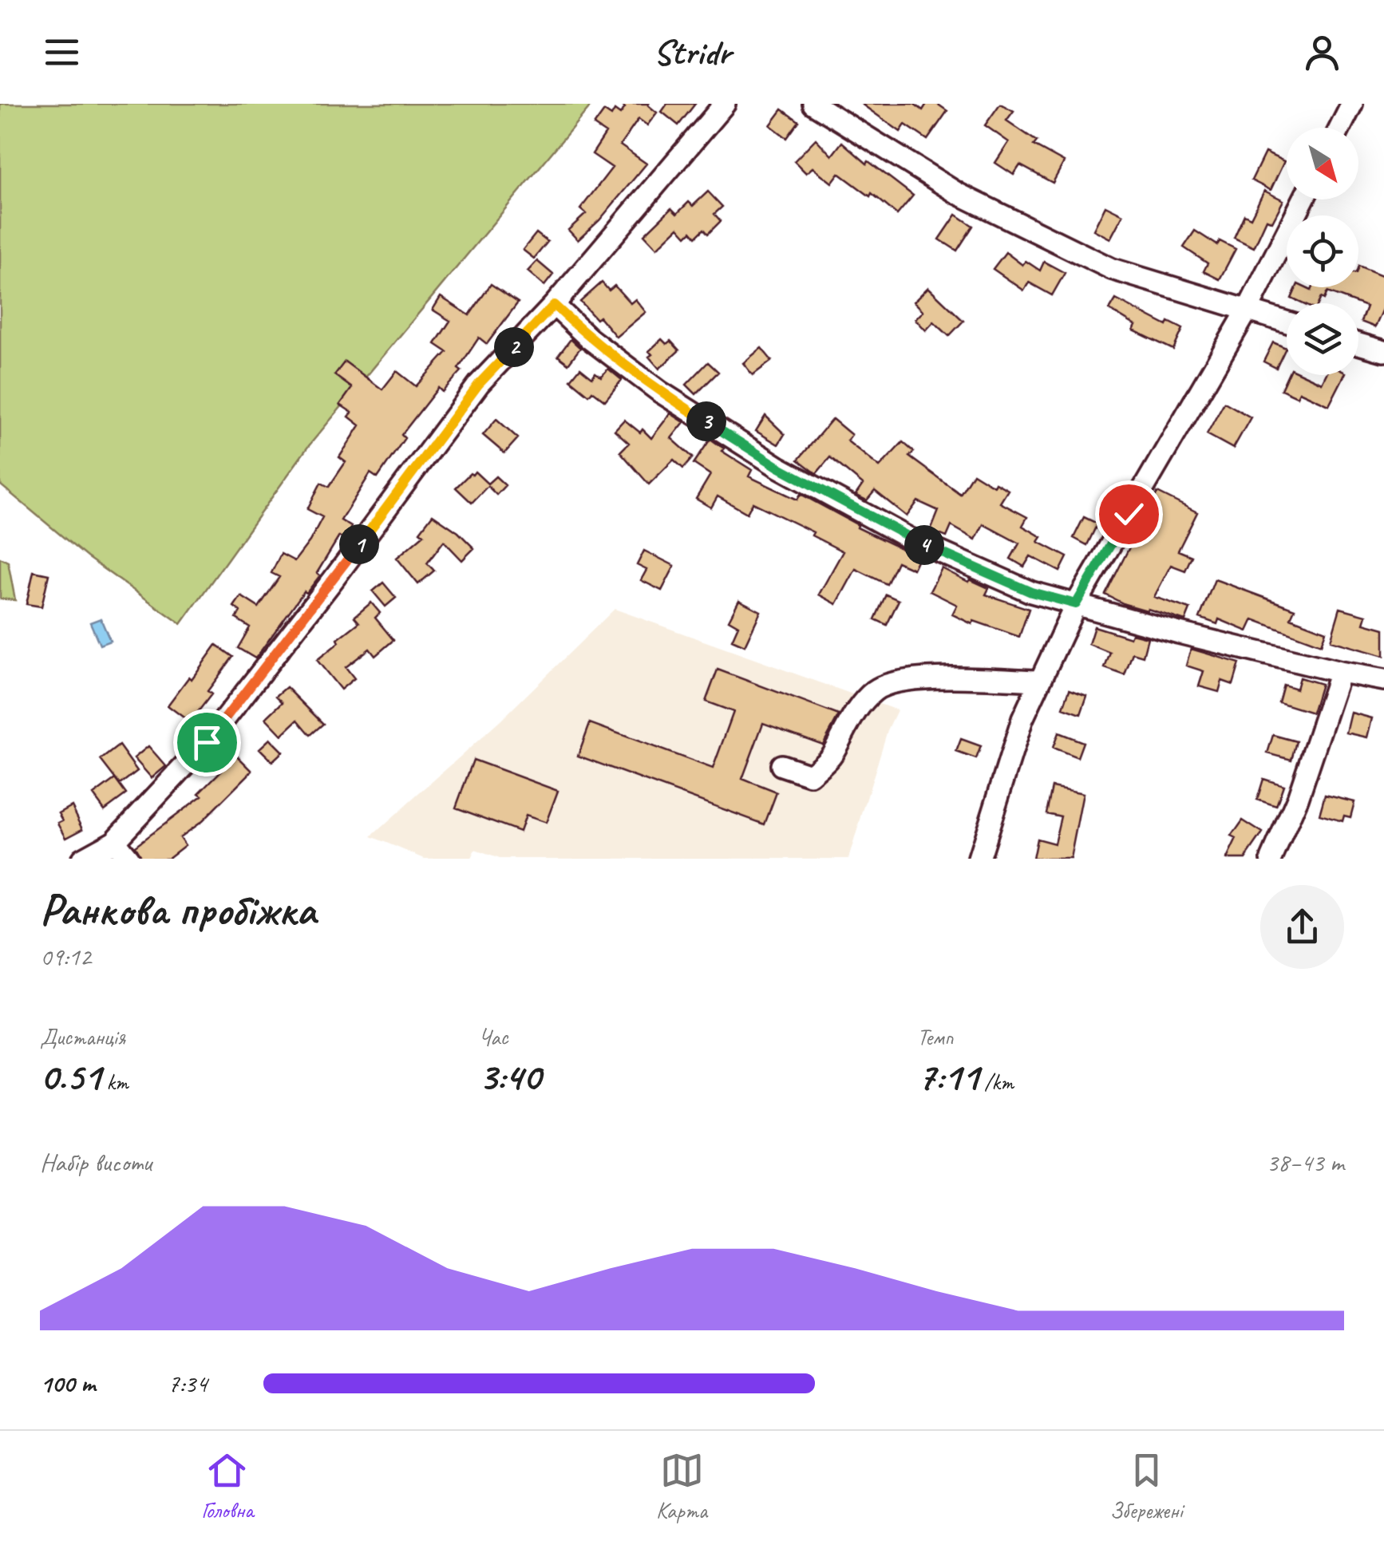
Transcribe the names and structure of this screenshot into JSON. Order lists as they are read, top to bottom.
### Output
{
  "north": "bottom right",
  "page": {
    "header": "Stridr",
    "pins": [
      "2",
      "3",
      "1",
      "4"
    ],
    "heading": ["Ранкова пробіжка", "09:12"],
    "stats": [
      ["Дистанція", "0.51 km"],
      ["Час", "3:40"],
      ["Темп", "7:11 /km"]
    ],
    "chart": ["Набір висоти", "38–43 m"],
    "list": [
      {
        "name": "100 m",
        "note": "7:34"
      }
    ],
    "tabs": ["Головна", "Карта", "Збережені"]
  }
}
